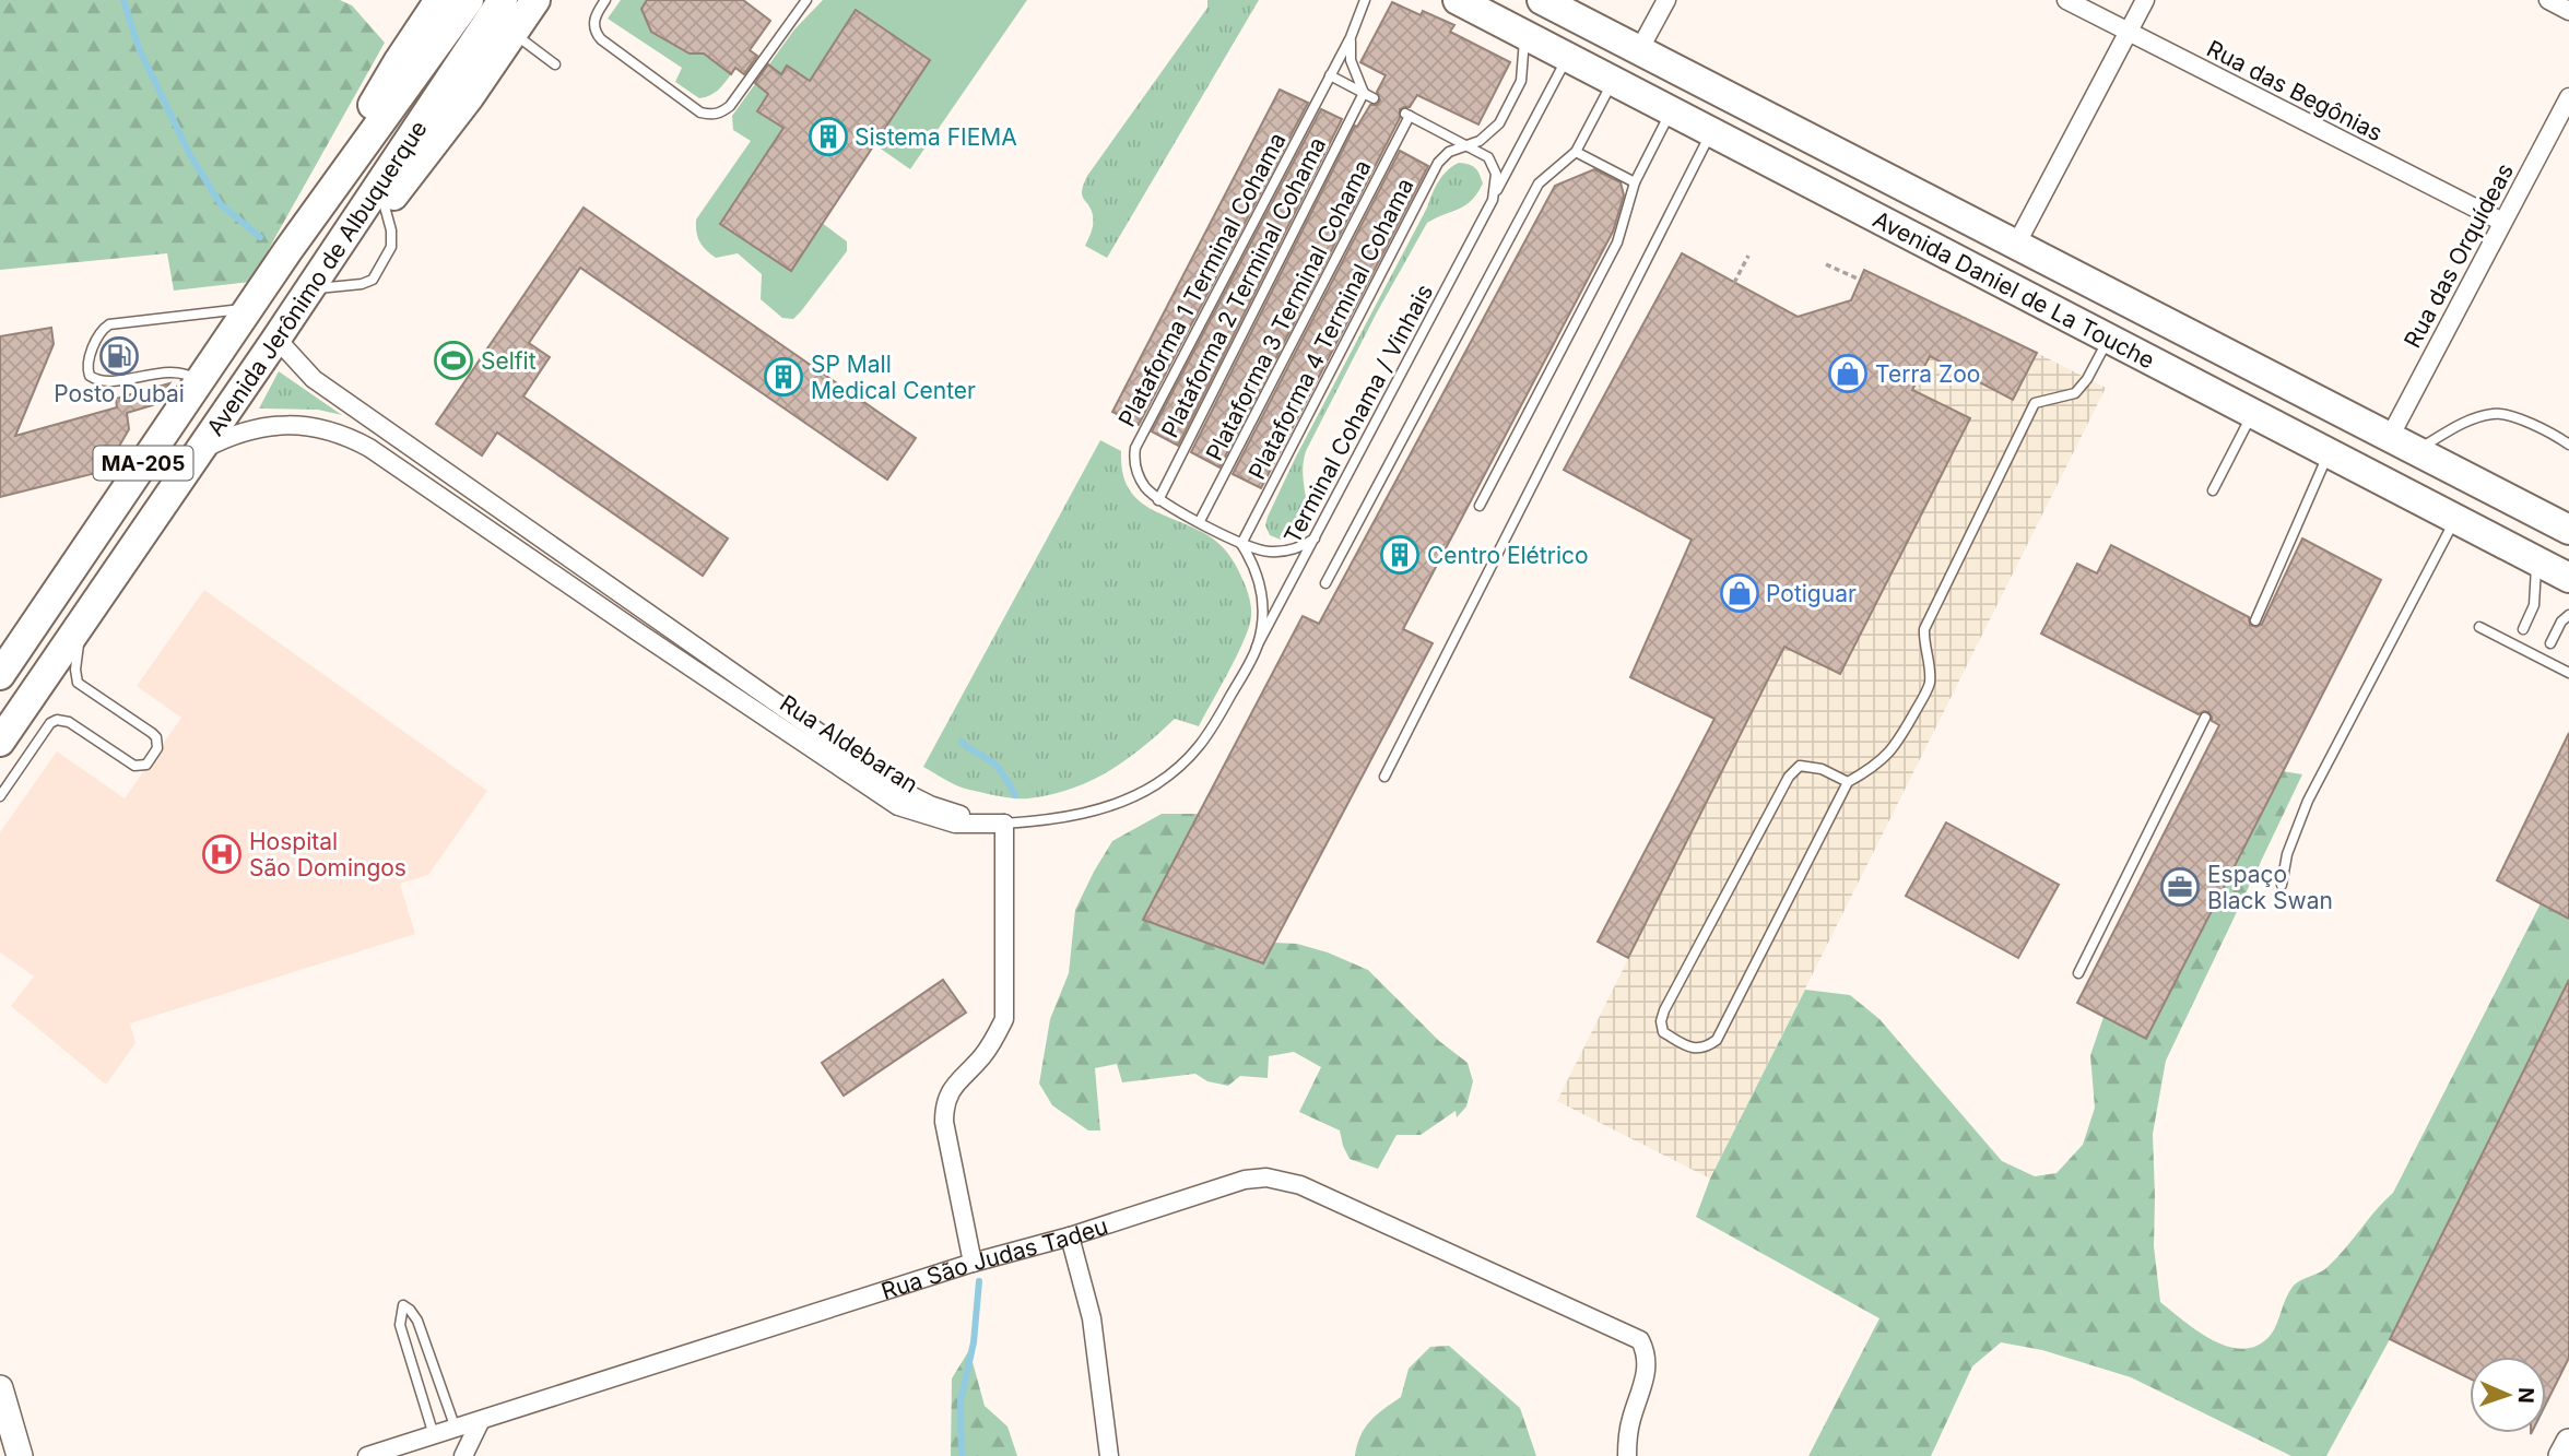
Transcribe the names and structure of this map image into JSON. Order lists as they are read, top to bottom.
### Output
{
  "streets": {
    "main road": ["Avenida Jerônimo de Albuquerque", "Avenida Daniel de La Touche", "MA-205"],
    "street": [
      "Rua das Begônias",
      "Rua das Orquídeas",
      "Rua Aldebaran",
      "Rua São Judas Tadeu"
    ],
    "lane": [
      "Plataforma 1 Terminal Cohama",
      "Plataforma 2 Terminal Cohama",
      "Plataforma 3 Terminal Cohama",
      "Plataforma 4 Terminal Cohama",
      "Terminal Cohama / Vinhais"
    ]
  },
  "crossings": [
    ["Rua das Begônias", "Rua das Orquídeas"],
    ["Rua das Orquídeas", "Avenida Daniel de La Touche"],
    ["Avenida Jerônimo de Albuquerque", "Rua Aldebaran"],
    ["Plataforma 1 Terminal Cohama", "Plataforma 2 Terminal Cohama"],
    ["Avenida Daniel de La Touche", "Terminal Cohama / Vinhais"],
    ["Plataforma 3 Terminal Cohama", "Terminal Cohama / Vinhais"],
    ["Plataforma 4 Terminal Cohama", "Terminal Cohama / Vinhais"],
    ["Terminal Cohama / Vinhais", "Rua Aldebaran"]
  ],
  "places": {
    "building": ["Sistema FIEMA", "SP Mall Medical Center", "Centro Elétrico"],
    "fuel station": ["Posto Dubai"],
    "sports": ["Selfit"],
    "shop": ["Terra Zoo", "Potiguar"],
    "hospital": ["Hospital São Domingos"],
    "office": ["Espaço Black Swan"]
  },
  "north": "right"
}
